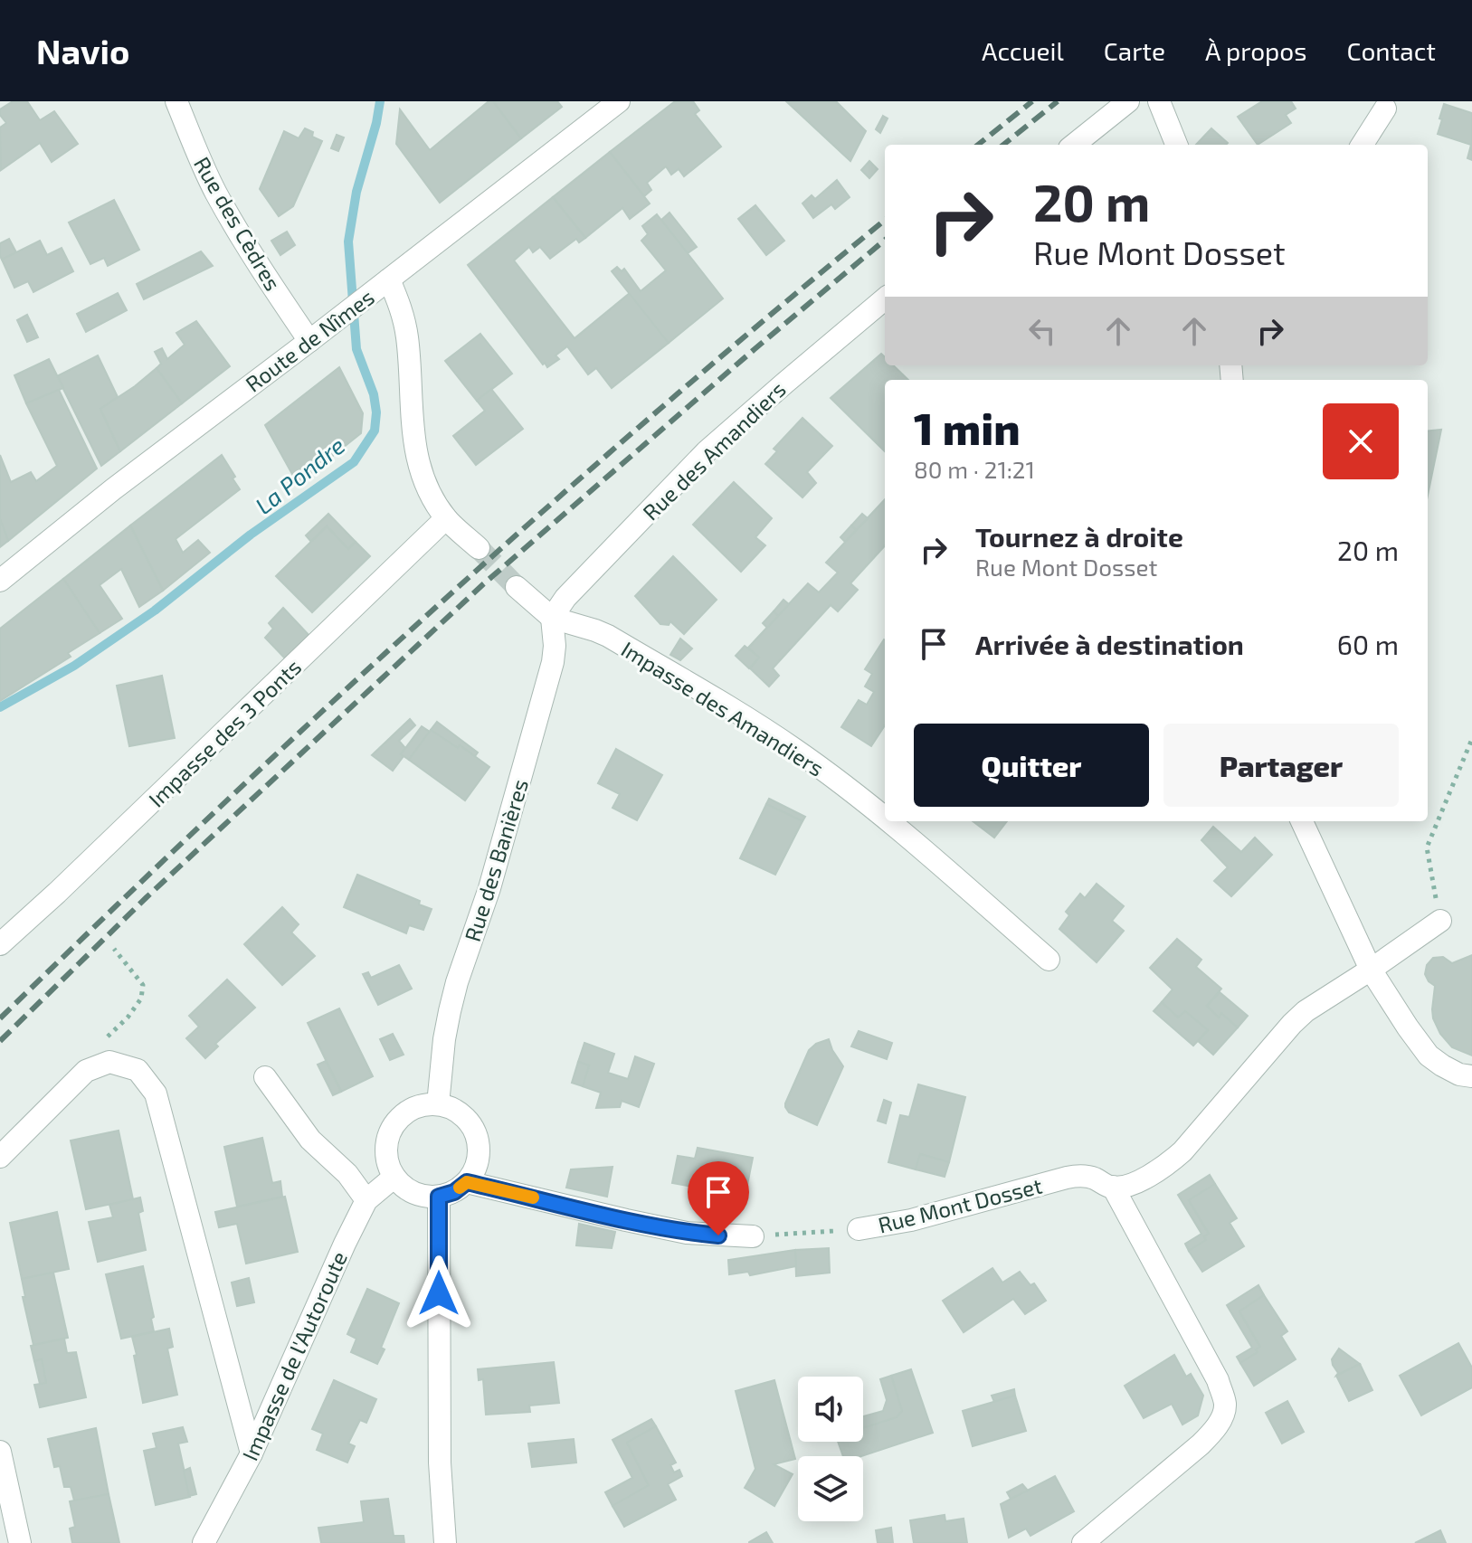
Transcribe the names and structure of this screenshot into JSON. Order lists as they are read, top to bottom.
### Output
{
  "streets": {
    "street": [
      "Rue des Cèdres",
      "Route de Nîmes",
      "Rue des Amandiers",
      "Impasse des Amandiers",
      "Impasse des 3 Ponts",
      "Rue des Banières",
      "Rue Mont Dosset",
      "Impasse de l'Autoroute"
    ]
  },
  "crossings": [
    ["Rue des Cèdres", "Route de Nîmes"],
    ["Rue des Amandiers", "Impasse des Amandiers"],
    ["Rue des Amandiers", "Rue des Banières"],
    ["Impasse des Amandiers", "Rue des Banières"],
    ["Rue des Banières", "Impasse de l'Autoroute"]
  ],
  "water": ["La Pondre"],
  "page": {
    "header": "Navio",
    "nav": [
      "Accueil",
      "Carte",
      "À propos",
      "Contact"
    ],
    "turn": ["20 m", "Rue Mont Dosset"],
    "heading": ["1 min", "80 m · 21:21"],
    "list": [
      {
        "name": "Tournez à droite",
        "note": "Rue Mont Dosset",
        "value": "20 m"
      },
      {
        "name": "Arrivée à destination",
        "value": "60 m"
      }
    ],
    "buttons": ["Quitter", "Partager"]
  }
}
